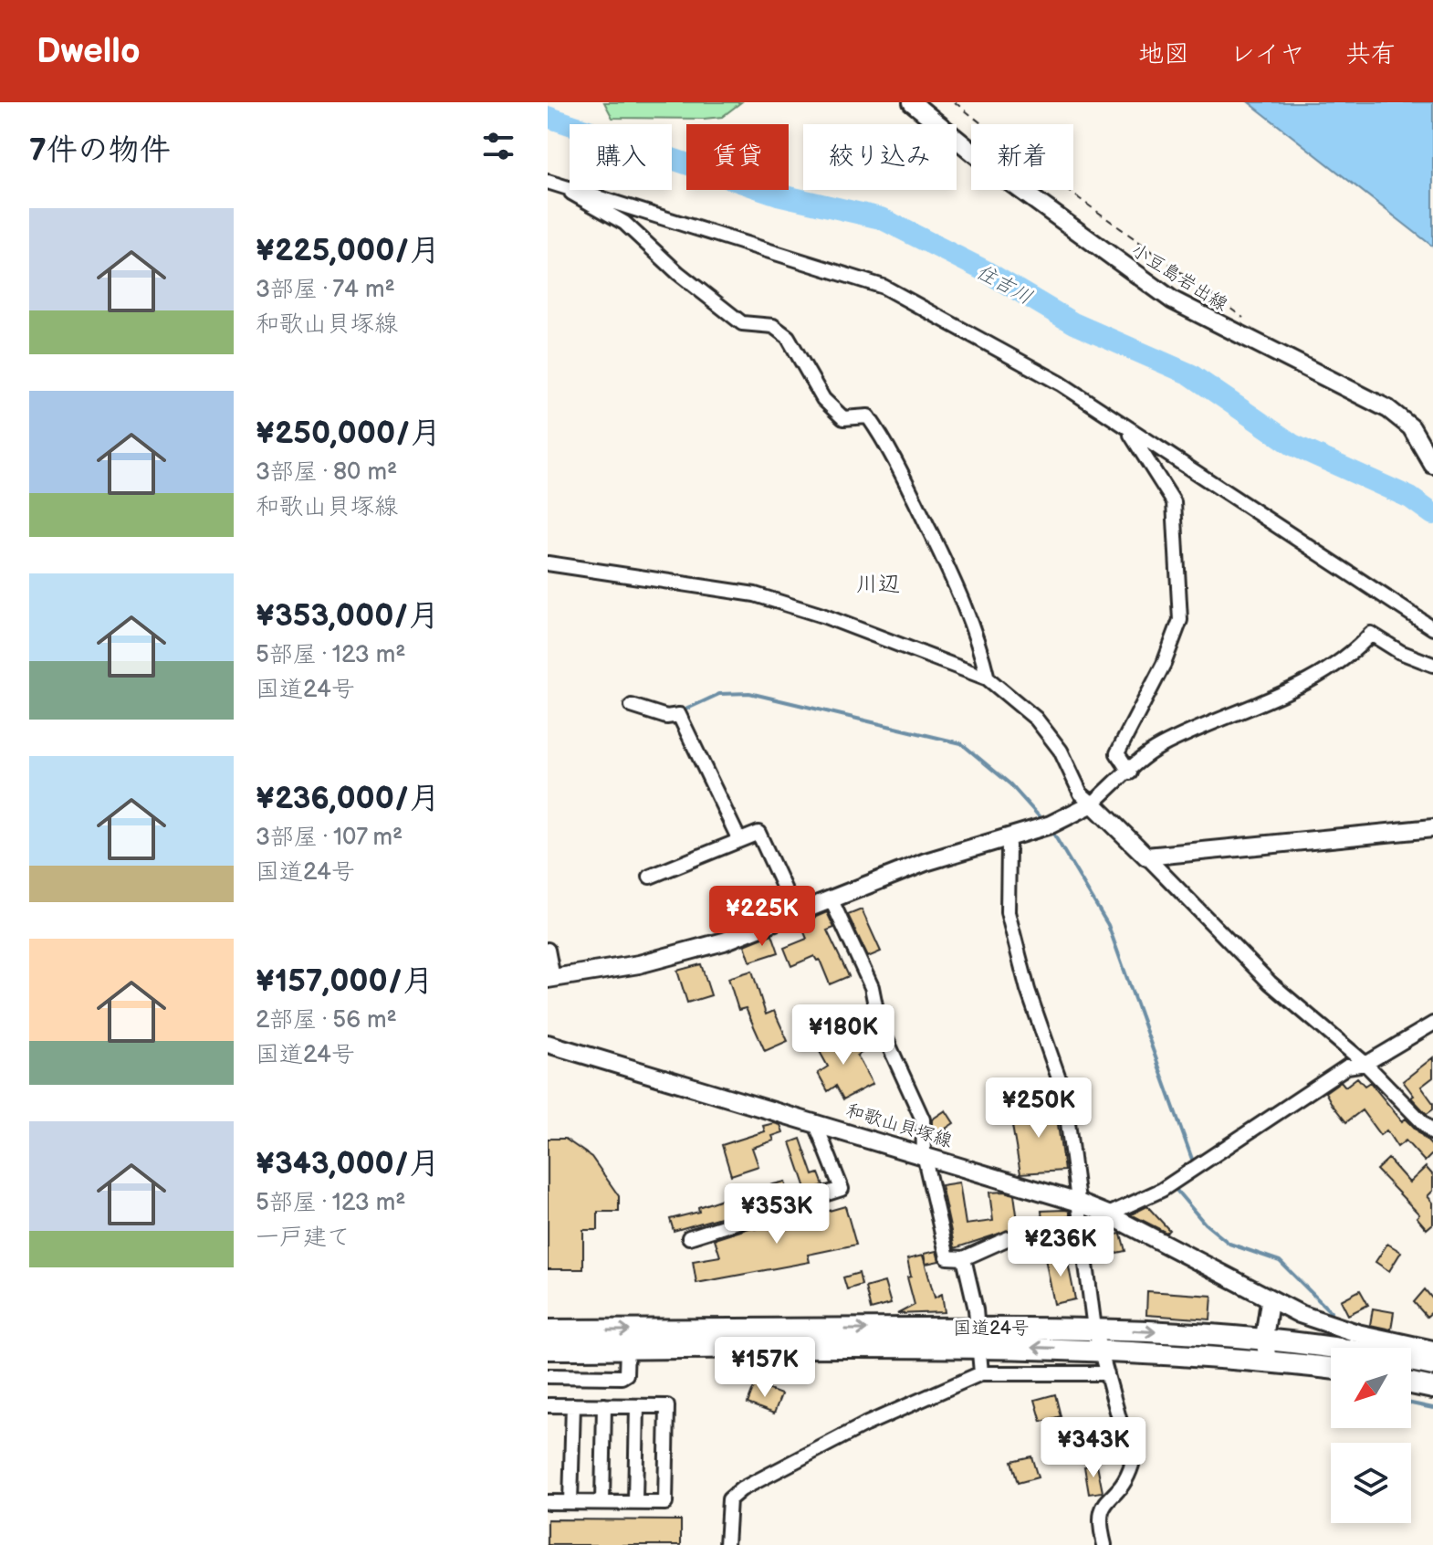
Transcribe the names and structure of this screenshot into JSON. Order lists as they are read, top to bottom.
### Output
{
  "streets": {
    "highway": ["国道24号"],
    "main road": ["小豆島岩出線", "和歌山貝塚線"]
  },
  "districts": ["川辺"],
  "water": ["住吉川"],
  "north": "bottom left",
  "page": {
    "header": "Dwello",
    "nav": ["地図", "レイヤ", "共有"],
    "heading": "7件の物件",
    "chip": [
      "購入",
      "賃貸",
      "絞り込み",
      "新着"
    ],
    "list": [
      {
        "name": "¥225,000/月",
        "note": "3部屋 · 74 m² · 和歌山貝塚線"
      },
      {
        "name": "¥250,000/月",
        "note": "3部屋 · 80 m² · 和歌山貝塚線"
      },
      {
        "name": "¥353,000/月",
        "note": "5部屋 · 123 m² · 国道24号"
      },
      {
        "name": "¥236,000/月",
        "note": "3部屋 · 107 m² · 国道24号"
      },
      {
        "name": "¥157,000/月",
        "note": "2部屋 · 56 m² · 国道24号"
      },
      {
        "name": "¥343,000/月",
        "note": "5部屋 · 123 m² · 一戸建て"
      }
    ],
    "price": [
      "¥225K",
      "¥180K",
      "¥250K",
      "¥353K",
      "¥236K",
      "¥157K",
      "¥343K"
    ]
  }
}
